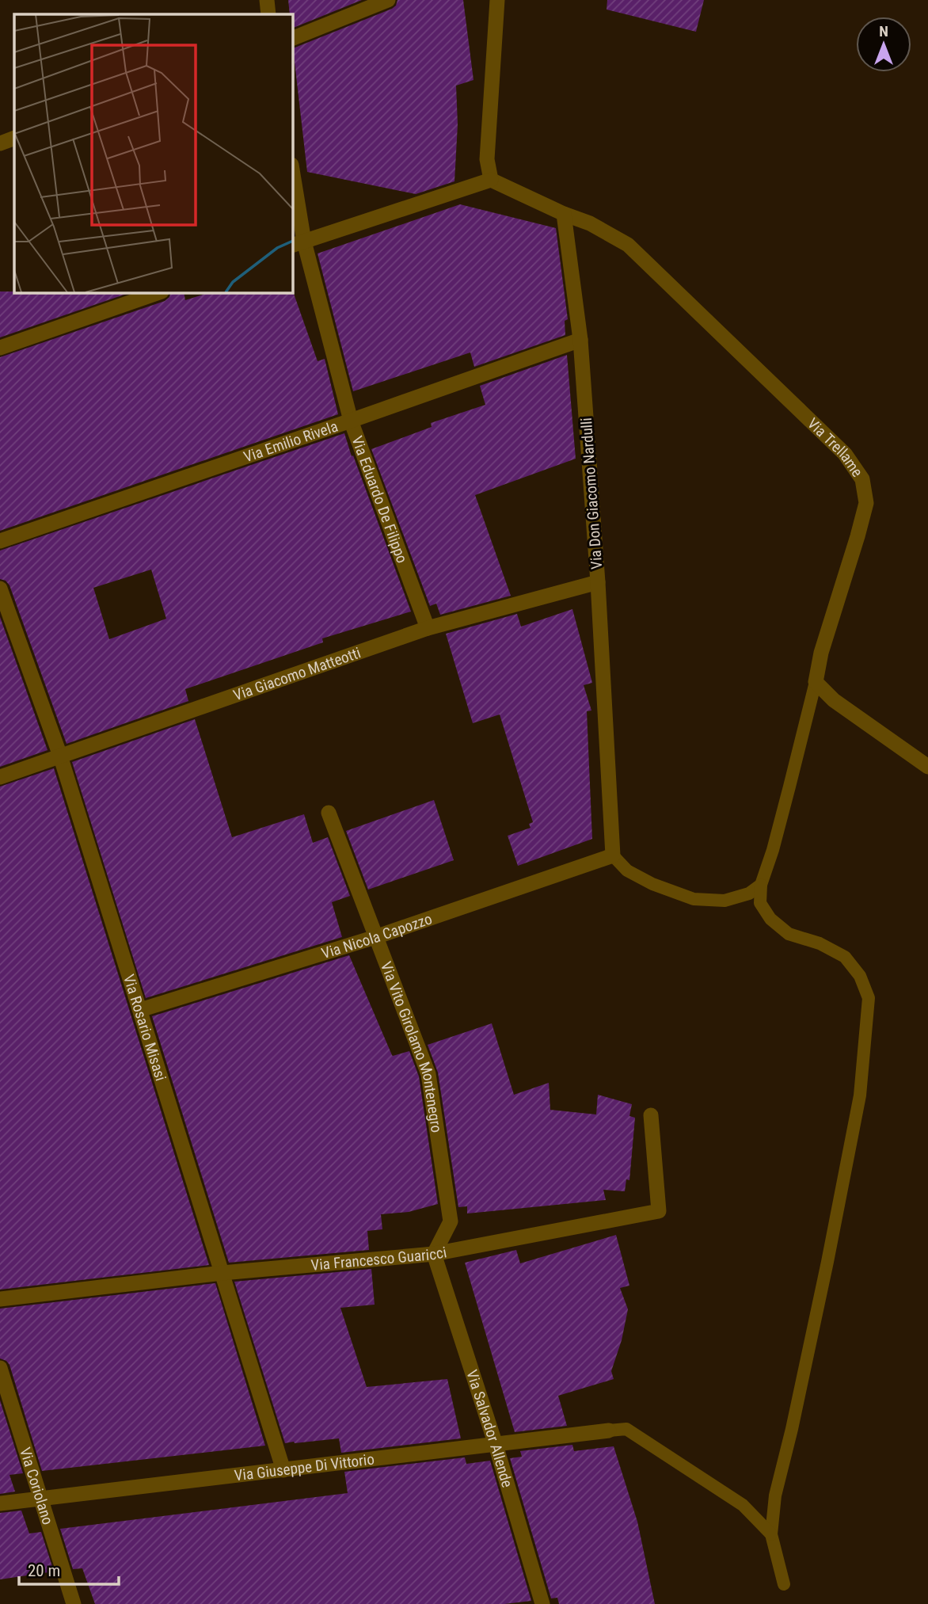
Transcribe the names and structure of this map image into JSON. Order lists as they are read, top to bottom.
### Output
{
  "streets": {
    "street": [
      "Via Emilio Rivela",
      "Via Trellame",
      "Via Don Giacomo Nardulli",
      "Via Eduardo De Filippo",
      "Via Giacomo Matteotti",
      "Via Nicola Capozzo",
      "Via Rosario Misasi",
      "Via Vito Girolamo Montenegro",
      "Via Francesco Guaricci",
      "Via Salvador Allende",
      "Via Giuseppe Di Vittorio",
      "Via Coriolano"
    ]
  },
  "crossings": [
    ["Via Emilio Rivela", "Via Don Giacomo Nardulli"],
    ["Via Emilio Rivela", "Via Eduardo De Filippo"],
    ["Via Trellame", "Via Don Giacomo Nardulli"],
    ["Via Don Giacomo Nardulli", "Via Giacomo Matteotti"],
    ["Via Don Giacomo Nardulli", "Via Nicola Capozzo"],
    ["Via Eduardo De Filippo", "Via Giacomo Matteotti"],
    ["Via Giacomo Matteotti", "Via Rosario Misasi"],
    ["Via Nicola Capozzo", "Via Rosario Misasi"],
    ["Via Nicola Capozzo", "Via Vito Girolamo Montenegro"],
    ["Via Rosario Misasi", "Via Francesco Guaricci"],
    ["Via Rosario Misasi", "Via Giuseppe Di Vittorio"],
    ["Via Vito Girolamo Montenegro", "Via Francesco Guaricci"],
    ["Via Vito Girolamo Montenegro", "Via Salvador Allende"],
    ["Via Francesco Guaricci", "Via Salvador Allende"],
    ["Via Salvador Allende", "Via Giuseppe Di Vittorio"],
    ["Via Giuseppe Di Vittorio", "Via Coriolano"]
  ],
  "scale_bar": "20 m",
  "north": "top"
}
